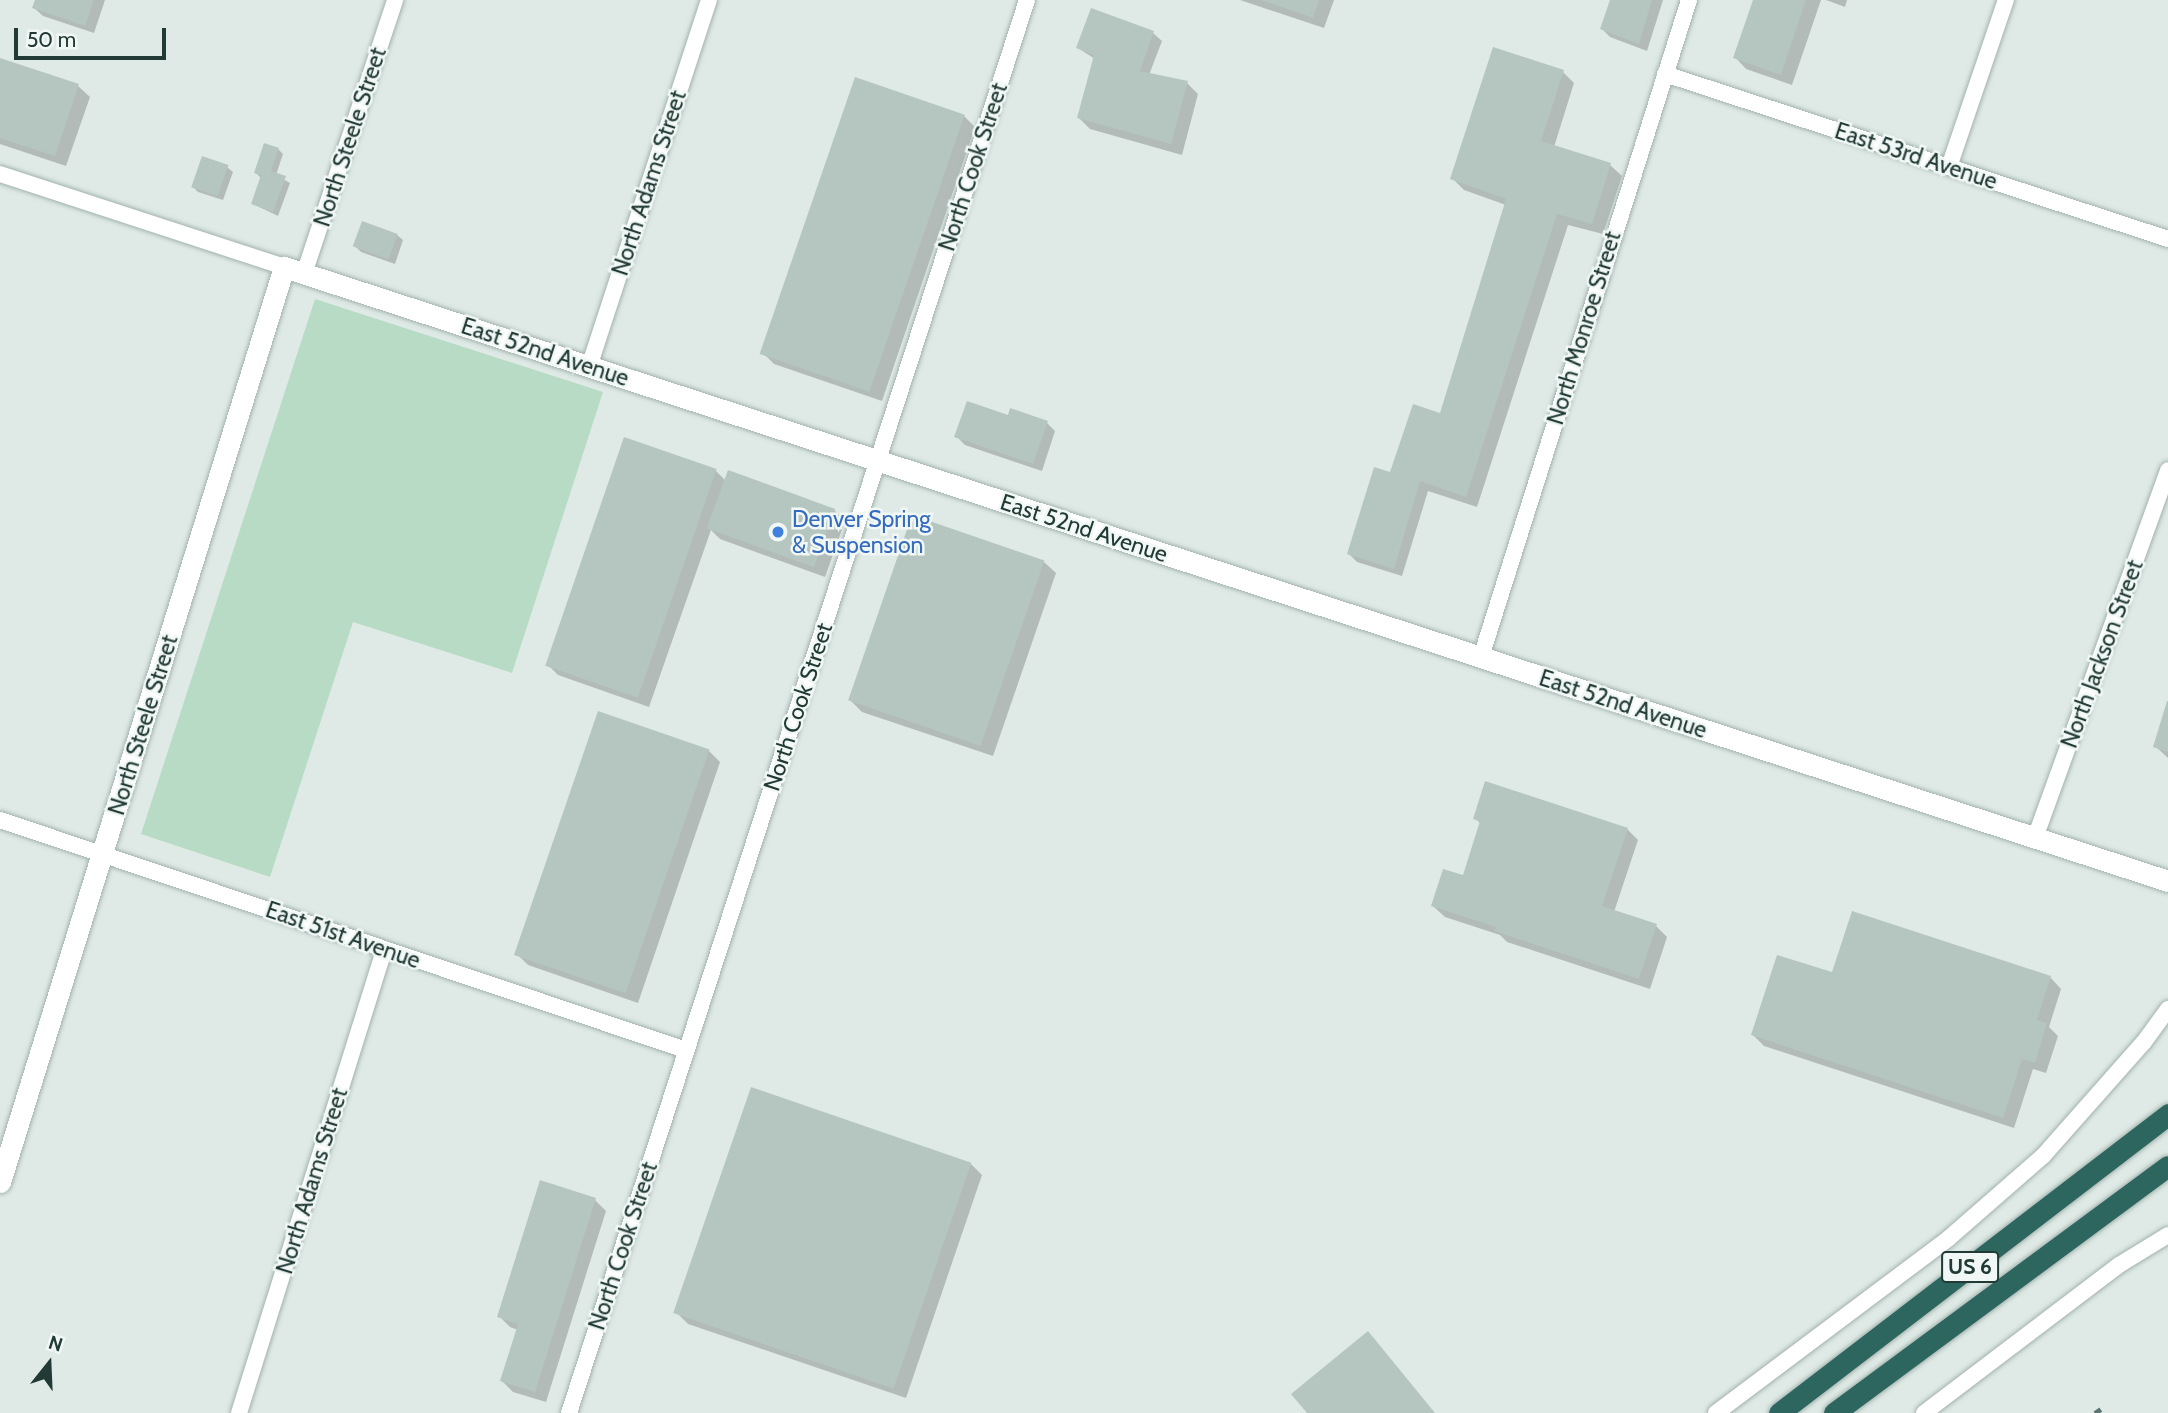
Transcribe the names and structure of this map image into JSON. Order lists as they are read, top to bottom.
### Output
{
  "streets": {
    "highway": ["US 6"],
    "street": [
      "North Steele Street",
      "East 53rd Avenue",
      "North Cook Street",
      "North Adams Street",
      "North Monroe Street",
      "East 52nd Avenue",
      "North Jackson Street",
      "East 51st Avenue"
    ]
  },
  "crossings": [
    ["North Steele Street", "East 52nd Avenue"],
    ["North Steele Street", "East 51st Avenue"],
    ["East 53rd Avenue", "North Monroe Street"],
    ["North Cook Street", "East 52nd Avenue"],
    ["North Cook Street", "East 51st Avenue"],
    ["North Adams Street", "East 52nd Avenue"],
    ["North Adams Street", "East 51st Avenue"],
    ["North Monroe Street", "East 52nd Avenue"],
    ["East 52nd Avenue", "North Jackson Street"]
  ],
  "places": ["Denver Spring & Suspension"],
  "scale_bar": "50 m",
  "north": "top"
}
